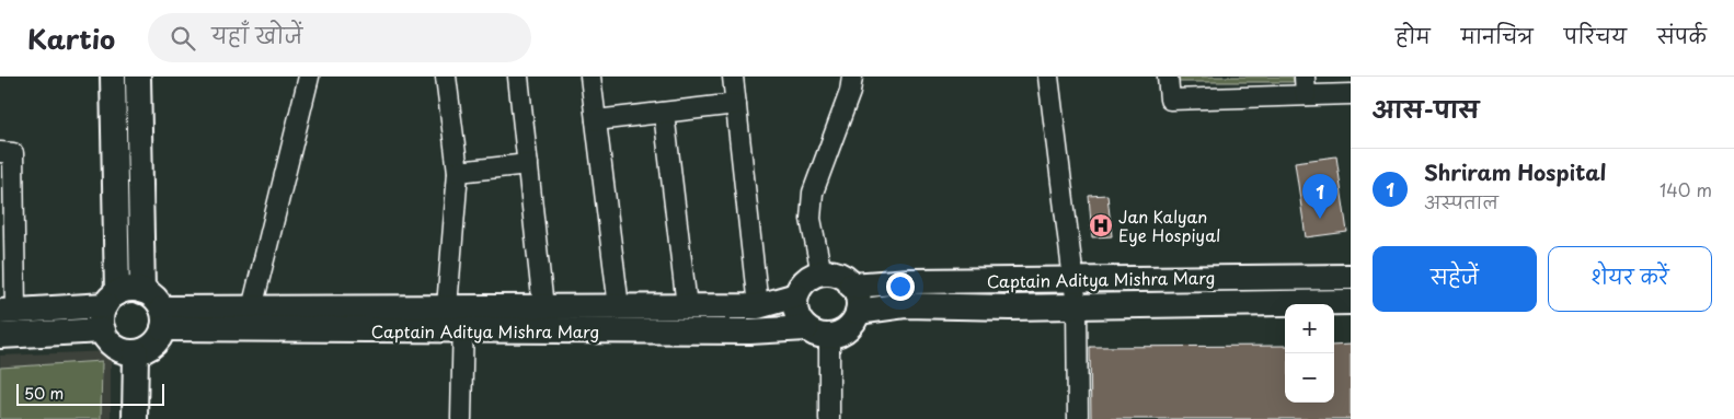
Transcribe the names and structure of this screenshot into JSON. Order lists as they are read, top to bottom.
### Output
{
  "streets": {
    "street": ["Captain Aditya Mishra Marg"]
  },
  "places": {
    "hospital": ["Jan Kalyan Eye Hospiyal"]
  },
  "scale_bar": "50 m",
  "page": {
    "header": "Kartio",
    "search": "यहाँ खोजें",
    "nav": [
      "होम",
      "मानचित्र",
      "परिचय",
      "संपर्क"
    ],
    "heading": "आस-पास",
    "list": [
      {
        "mark": "1",
        "name": "Shriram Hospital",
        "note": "अस्पताल",
        "value": "140 m"
      }
    ],
    "pins": "1",
    "buttons": ["सहेजें", "शेयर करें"],
    "map_buttons": ["+", "−"],
    "scale": "50 m"
  }
}
